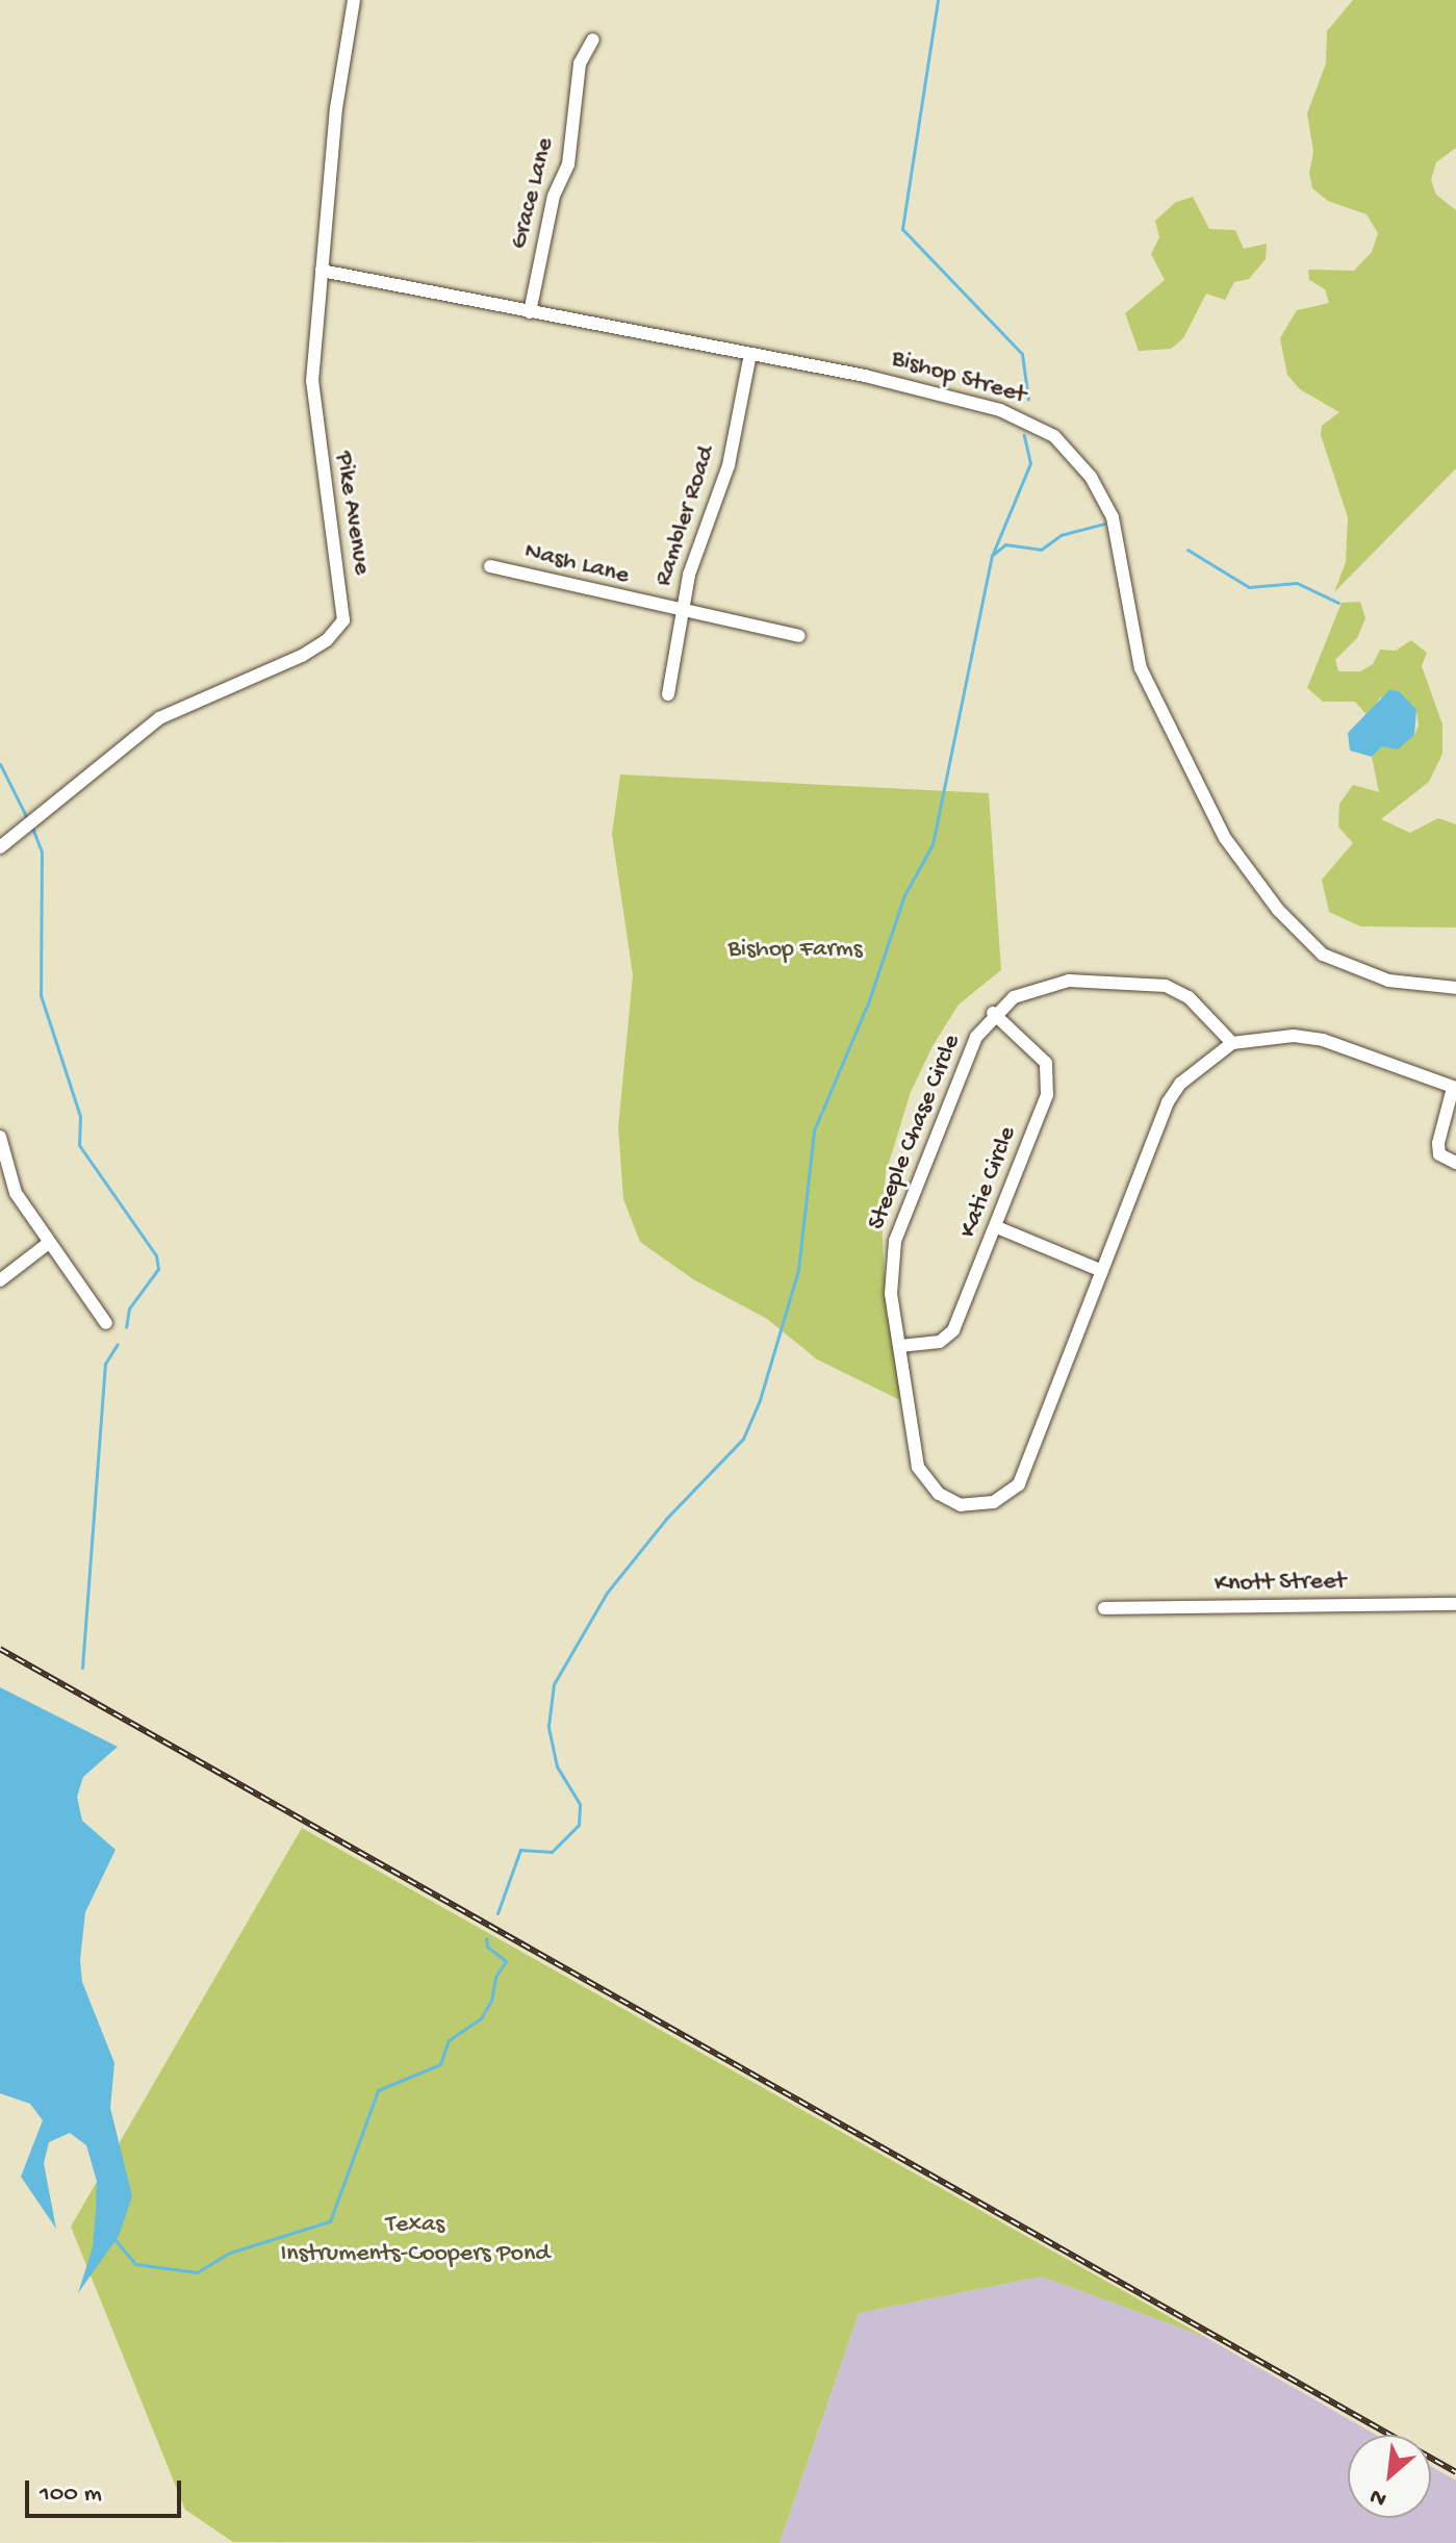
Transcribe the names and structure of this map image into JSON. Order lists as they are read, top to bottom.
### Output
{
  "streets": {
    "street": [
      "Grace Lane",
      "Bishop Street",
      "Pike Avenue",
      "Rambler Road",
      "Nash Lane",
      "Steeple Chase Circle",
      "Katie Circle",
      "Knott Street"
    ]
  },
  "crossings": [
    ["Grace Lane", "Bishop Street"],
    ["Bishop Street", "Pike Avenue"],
    ["Bishop Street", "Rambler Road"],
    ["Rambler Road", "Nash Lane"],
    ["Steeple Chase Circle", "Katie Circle"]
  ],
  "parks": ["Bishop Farms", "Texas Instruments-Coopers Pond"],
  "scale_bar": "100 m",
  "north": "bottom left"
}
